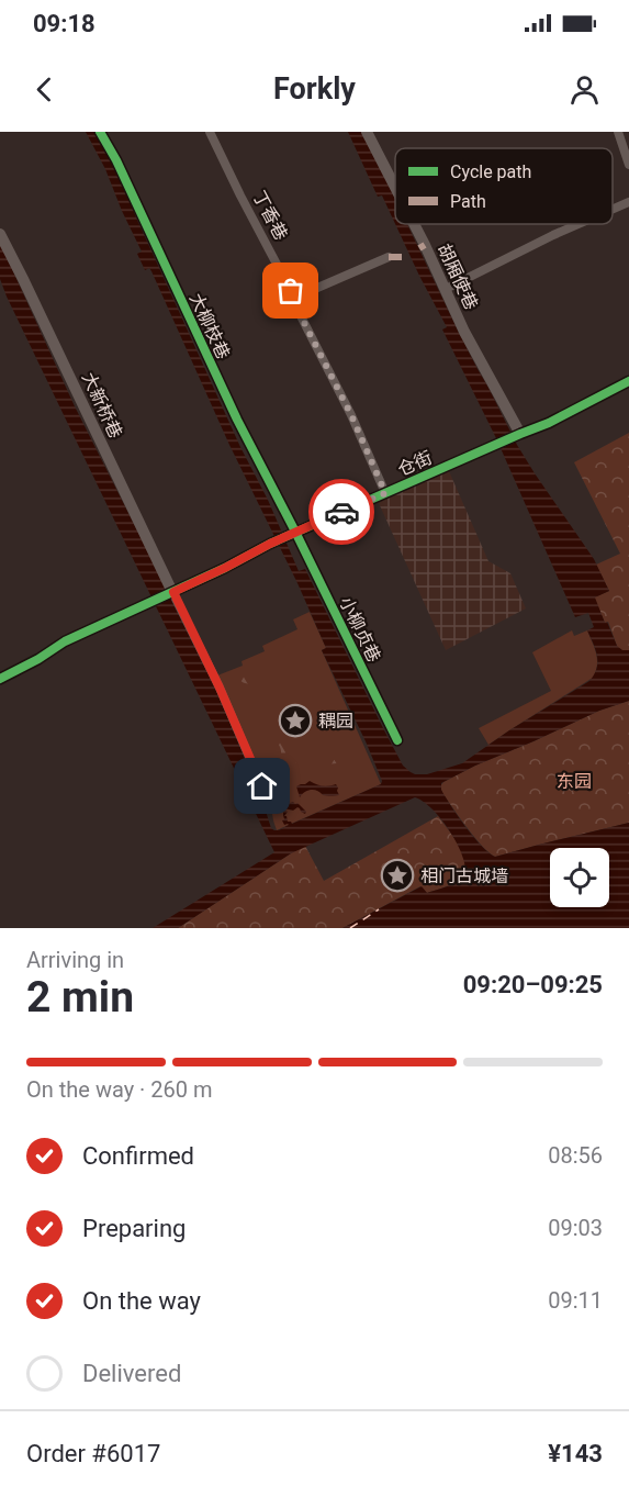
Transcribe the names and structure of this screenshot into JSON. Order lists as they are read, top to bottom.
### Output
{
  "streets": {
    "street": [
      "丁香巷",
      "胡厢使巷",
      "大柳枝巷",
      "大新桥巷",
      "仓街",
      "小柳贞巷"
    ]
  },
  "crossings": [
    ["丁香巷", "仓街"],
    ["胡厢使巷", "仓街"],
    ["大柳枝巷", "仓街"],
    ["大柳枝巷", "小柳贞巷"],
    ["大新桥巷", "仓街"],
    ["仓街", "小柳贞巷"]
  ],
  "parks": ["东园"],
  "places": {
    "place": ["耦园", "相门古城墙"]
  },
  "legend": ["Cycle path", "Path"],
  "page": {
    "status": "09:18",
    "header": "Forkly",
    "heading": ["2 min", "Arriving in", "09:20–09:25"],
    "panel": ["Order #6017", "¥143"],
    "bar": "On the way · 260 m",
    "list": [
      ["Confirmed", "08:56"],
      ["Preparing", "09:03"],
      ["On the way", "09:11"],
      "Delivered"
    ]
  }
}
